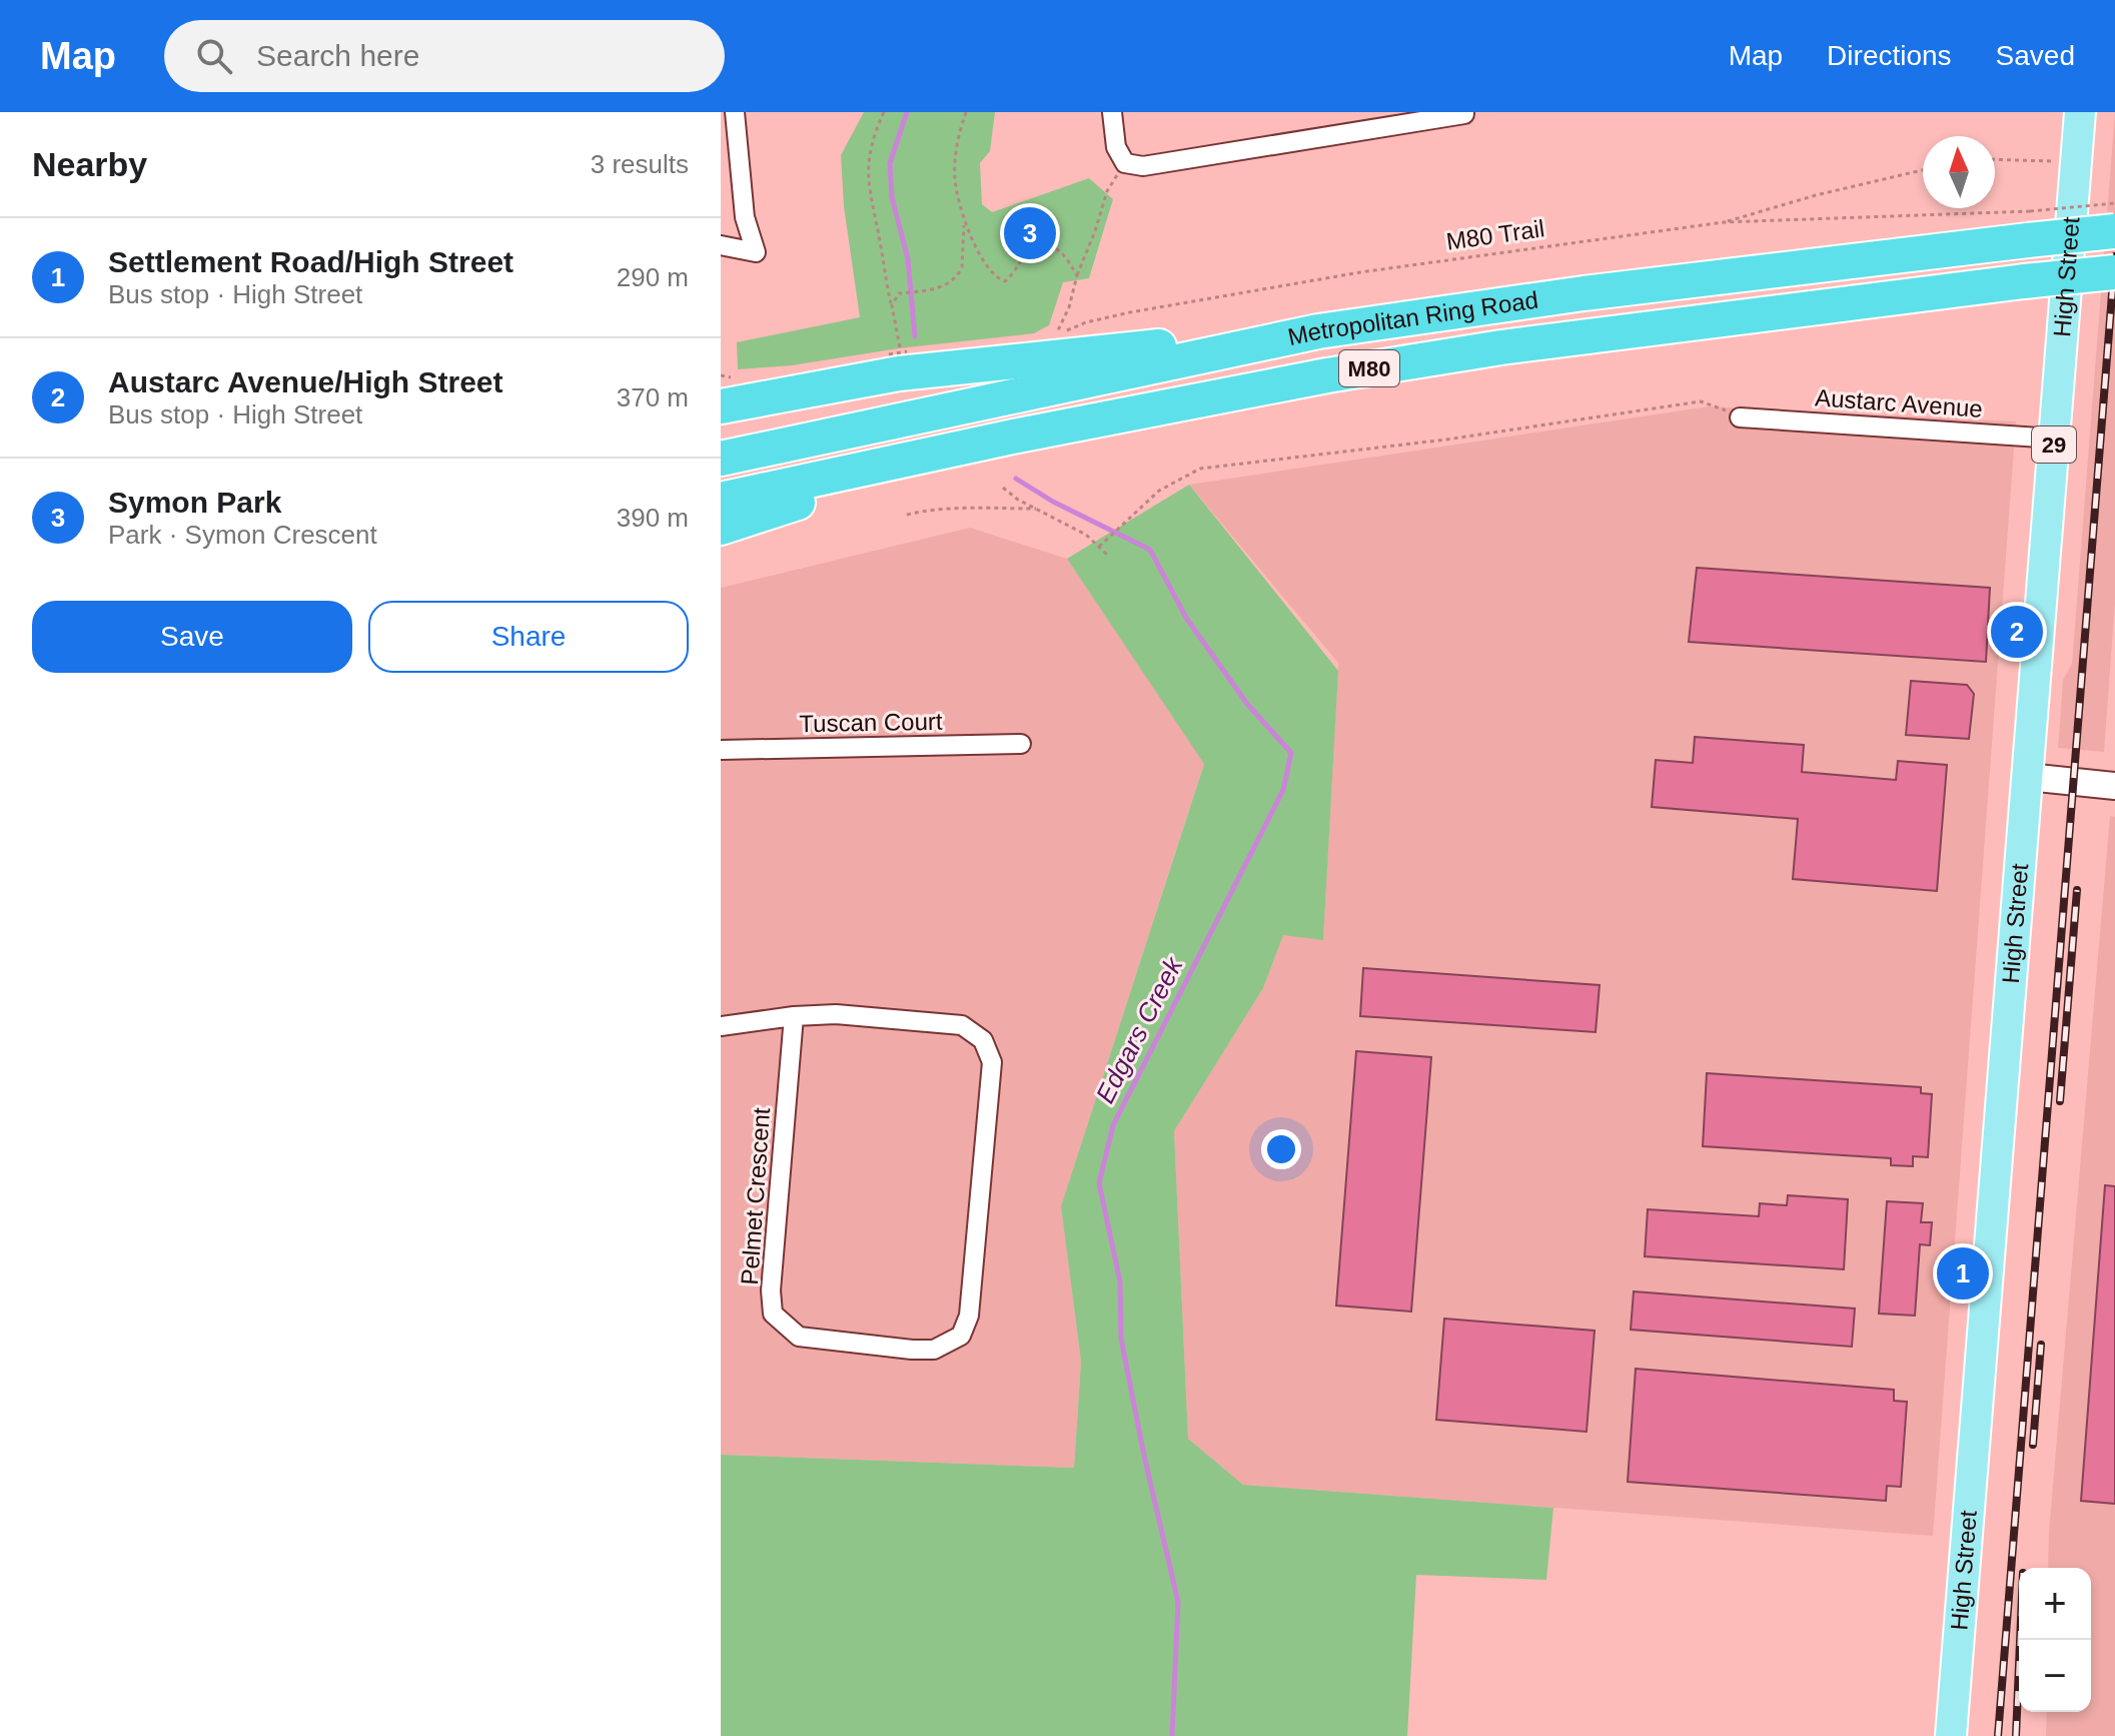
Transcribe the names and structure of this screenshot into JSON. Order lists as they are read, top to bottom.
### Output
{
  "streets": {
    "highway": ["Metropolitan Ring Road", "M80"],
    "main road": ["High Street", "29"],
    "street": ["Austarc Avenue", "Tuscan Court", "Pelmet Crescent"],
    "path": ["M80 Trail"]
  },
  "crossings": [
    ["M80 Trail", "Metropolitan Ring Road"],
    ["High Street", "Austarc Avenue"]
  ],
  "water": ["Edgars Creek"],
  "north": "top",
  "page": {
    "header": "Map",
    "search": "Search here",
    "nav": ["Map", "Directions", "Saved"],
    "heading": ["Nearby", "3 results"],
    "pins": ["3", "2", "1"],
    "list": [
      {
        "mark": "1",
        "name": "Settlement Road/High Street",
        "note": "Bus stop · High Street",
        "value": "290 m"
      },
      {
        "mark": "2",
        "name": "Austarc Avenue/High Street",
        "note": "Bus stop · High Street",
        "value": "370 m"
      },
      {
        "mark": "3",
        "name": "Symon Park",
        "note": "Park · Symon Crescent",
        "value": "390 m"
      }
    ],
    "buttons": ["Save", "Share"],
    "map_buttons": ["+", "−"]
  }
}
